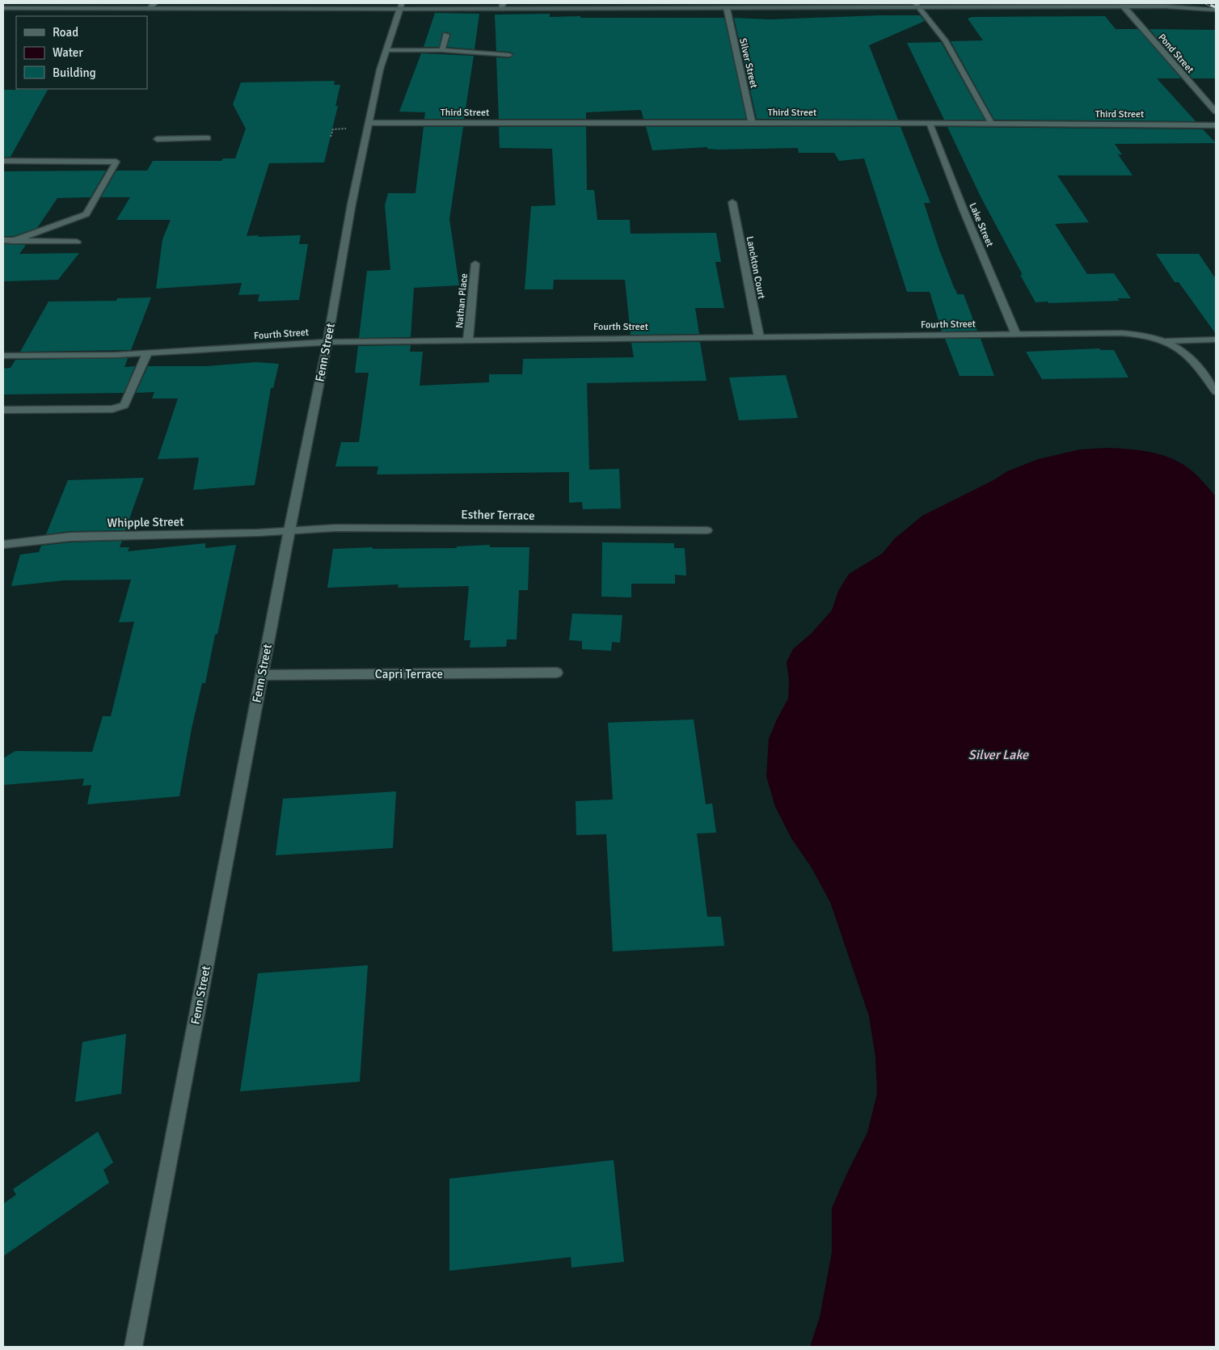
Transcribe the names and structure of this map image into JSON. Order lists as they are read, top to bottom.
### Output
{
  "streets": {
    "street": [
      "Pond Street",
      "Silver Street",
      "Third Street",
      "Lake Street",
      "Lanckton Court",
      "Nathan Place",
      "Fourth Street",
      "Fenn Street",
      "Esther Terrace",
      "Whipple Street",
      "Capri Terrace"
    ]
  },
  "crossings": [
    ["Silver Street", "Third Street"],
    ["Third Street", "Lake Street"],
    ["Third Street", "Fenn Street"],
    ["Lake Street", "Fourth Street"],
    ["Lanckton Court", "Fourth Street"],
    ["Nathan Place", "Fourth Street"],
    ["Fourth Street", "Fenn Street"],
    ["Fenn Street", "Esther Terrace"],
    ["Fenn Street", "Whipple Street"],
    ["Fenn Street", "Capri Terrace"],
    ["Esther Terrace", "Whipple Street"]
  ],
  "water": ["Silver Lake"],
  "legend": ["Road", "Water", "Building"]
}
